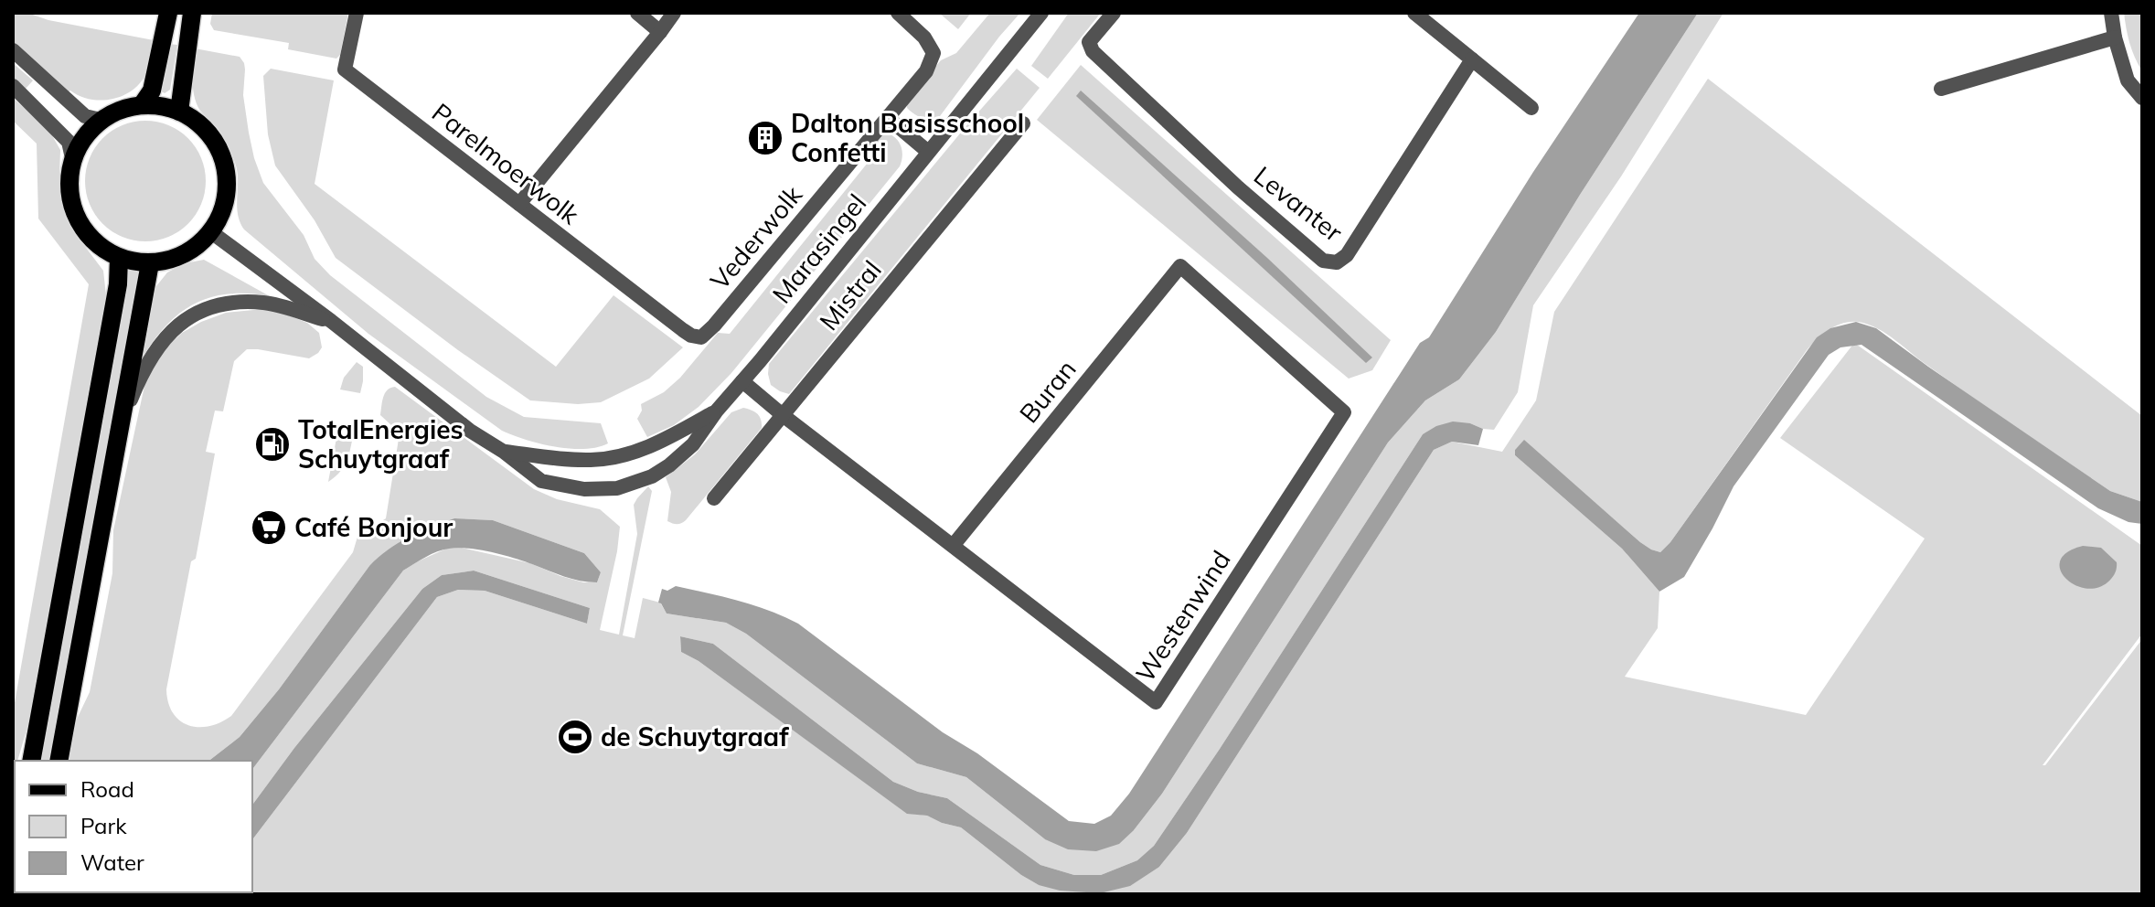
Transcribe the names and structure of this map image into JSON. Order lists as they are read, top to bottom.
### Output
{
  "streets": {
    "street": [
      "Parelmoerwolk",
      "Levanter",
      "Vederwolk",
      "Marasingel",
      "Mistral",
      "Buran",
      "Westenwind"
    ]
  },
  "crossings": [
    ["Parelmoerwolk", "Vederwolk"],
    ["Marasingel", "Westenwind"],
    ["Mistral", "Westenwind"],
    ["Buran", "Westenwind"]
  ],
  "places": {
    "building": ["Dalton Basisschool Confetti"],
    "fuel station": ["TotalEnergies Schuytgraaf"],
    "supermarket": ["Café Bonjour"],
    "sports": ["de Schuytgraaf"]
  },
  "legend": ["Road", "Park", "Water"]
}
